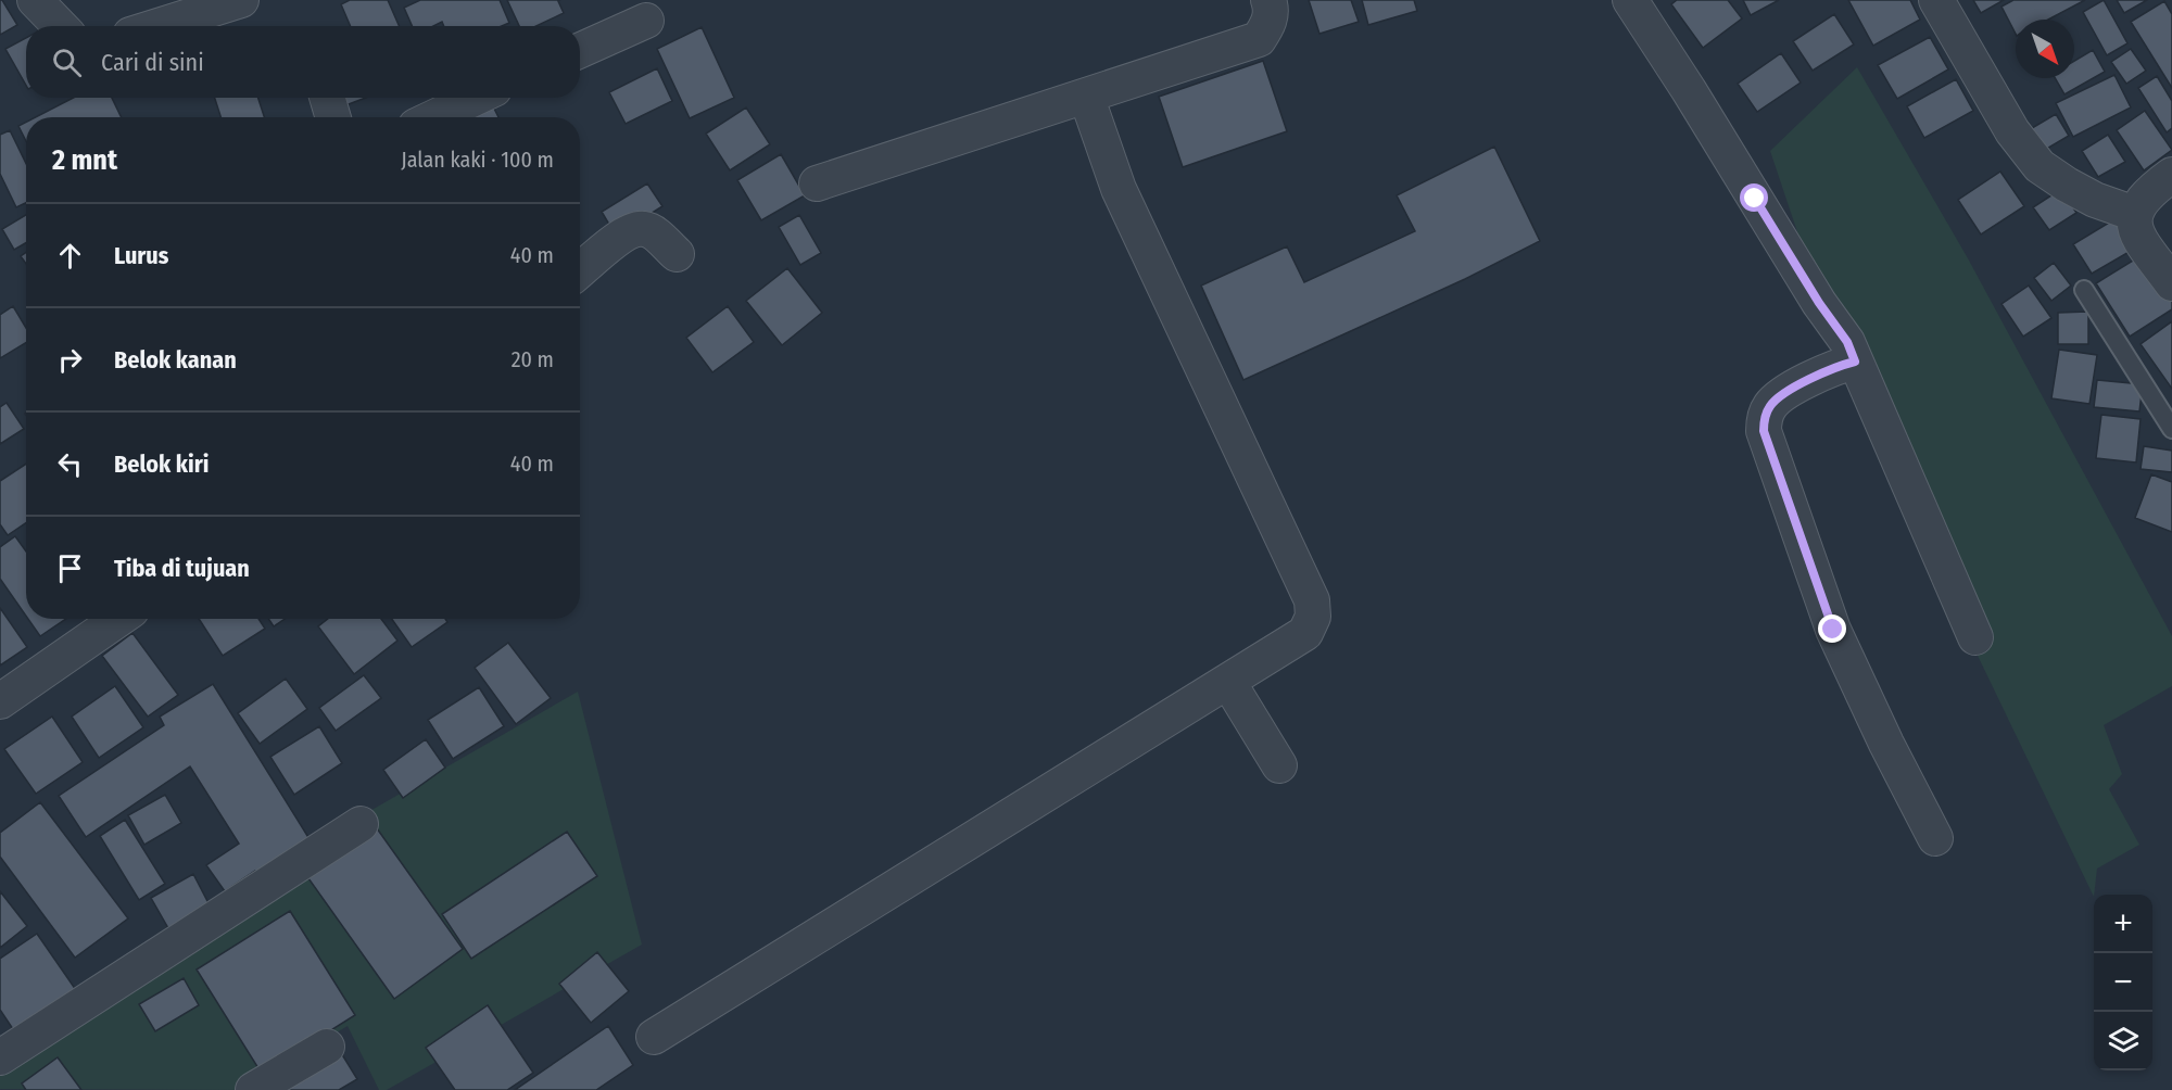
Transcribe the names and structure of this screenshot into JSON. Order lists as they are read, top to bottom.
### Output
{
  "north": "bottom right",
  "page": {
    "search": "Cari di sini",
    "heading": ["2 mnt", "Jalan kaki · 100 m"],
    "list": [
      ["Lurus", "40 m"],
      ["Belok kanan", "20 m"],
      ["Belok kiri", "40 m"],
      "Tiba di tujuan"
    ],
    "map_buttons": ["+", "−"]
  }
}
